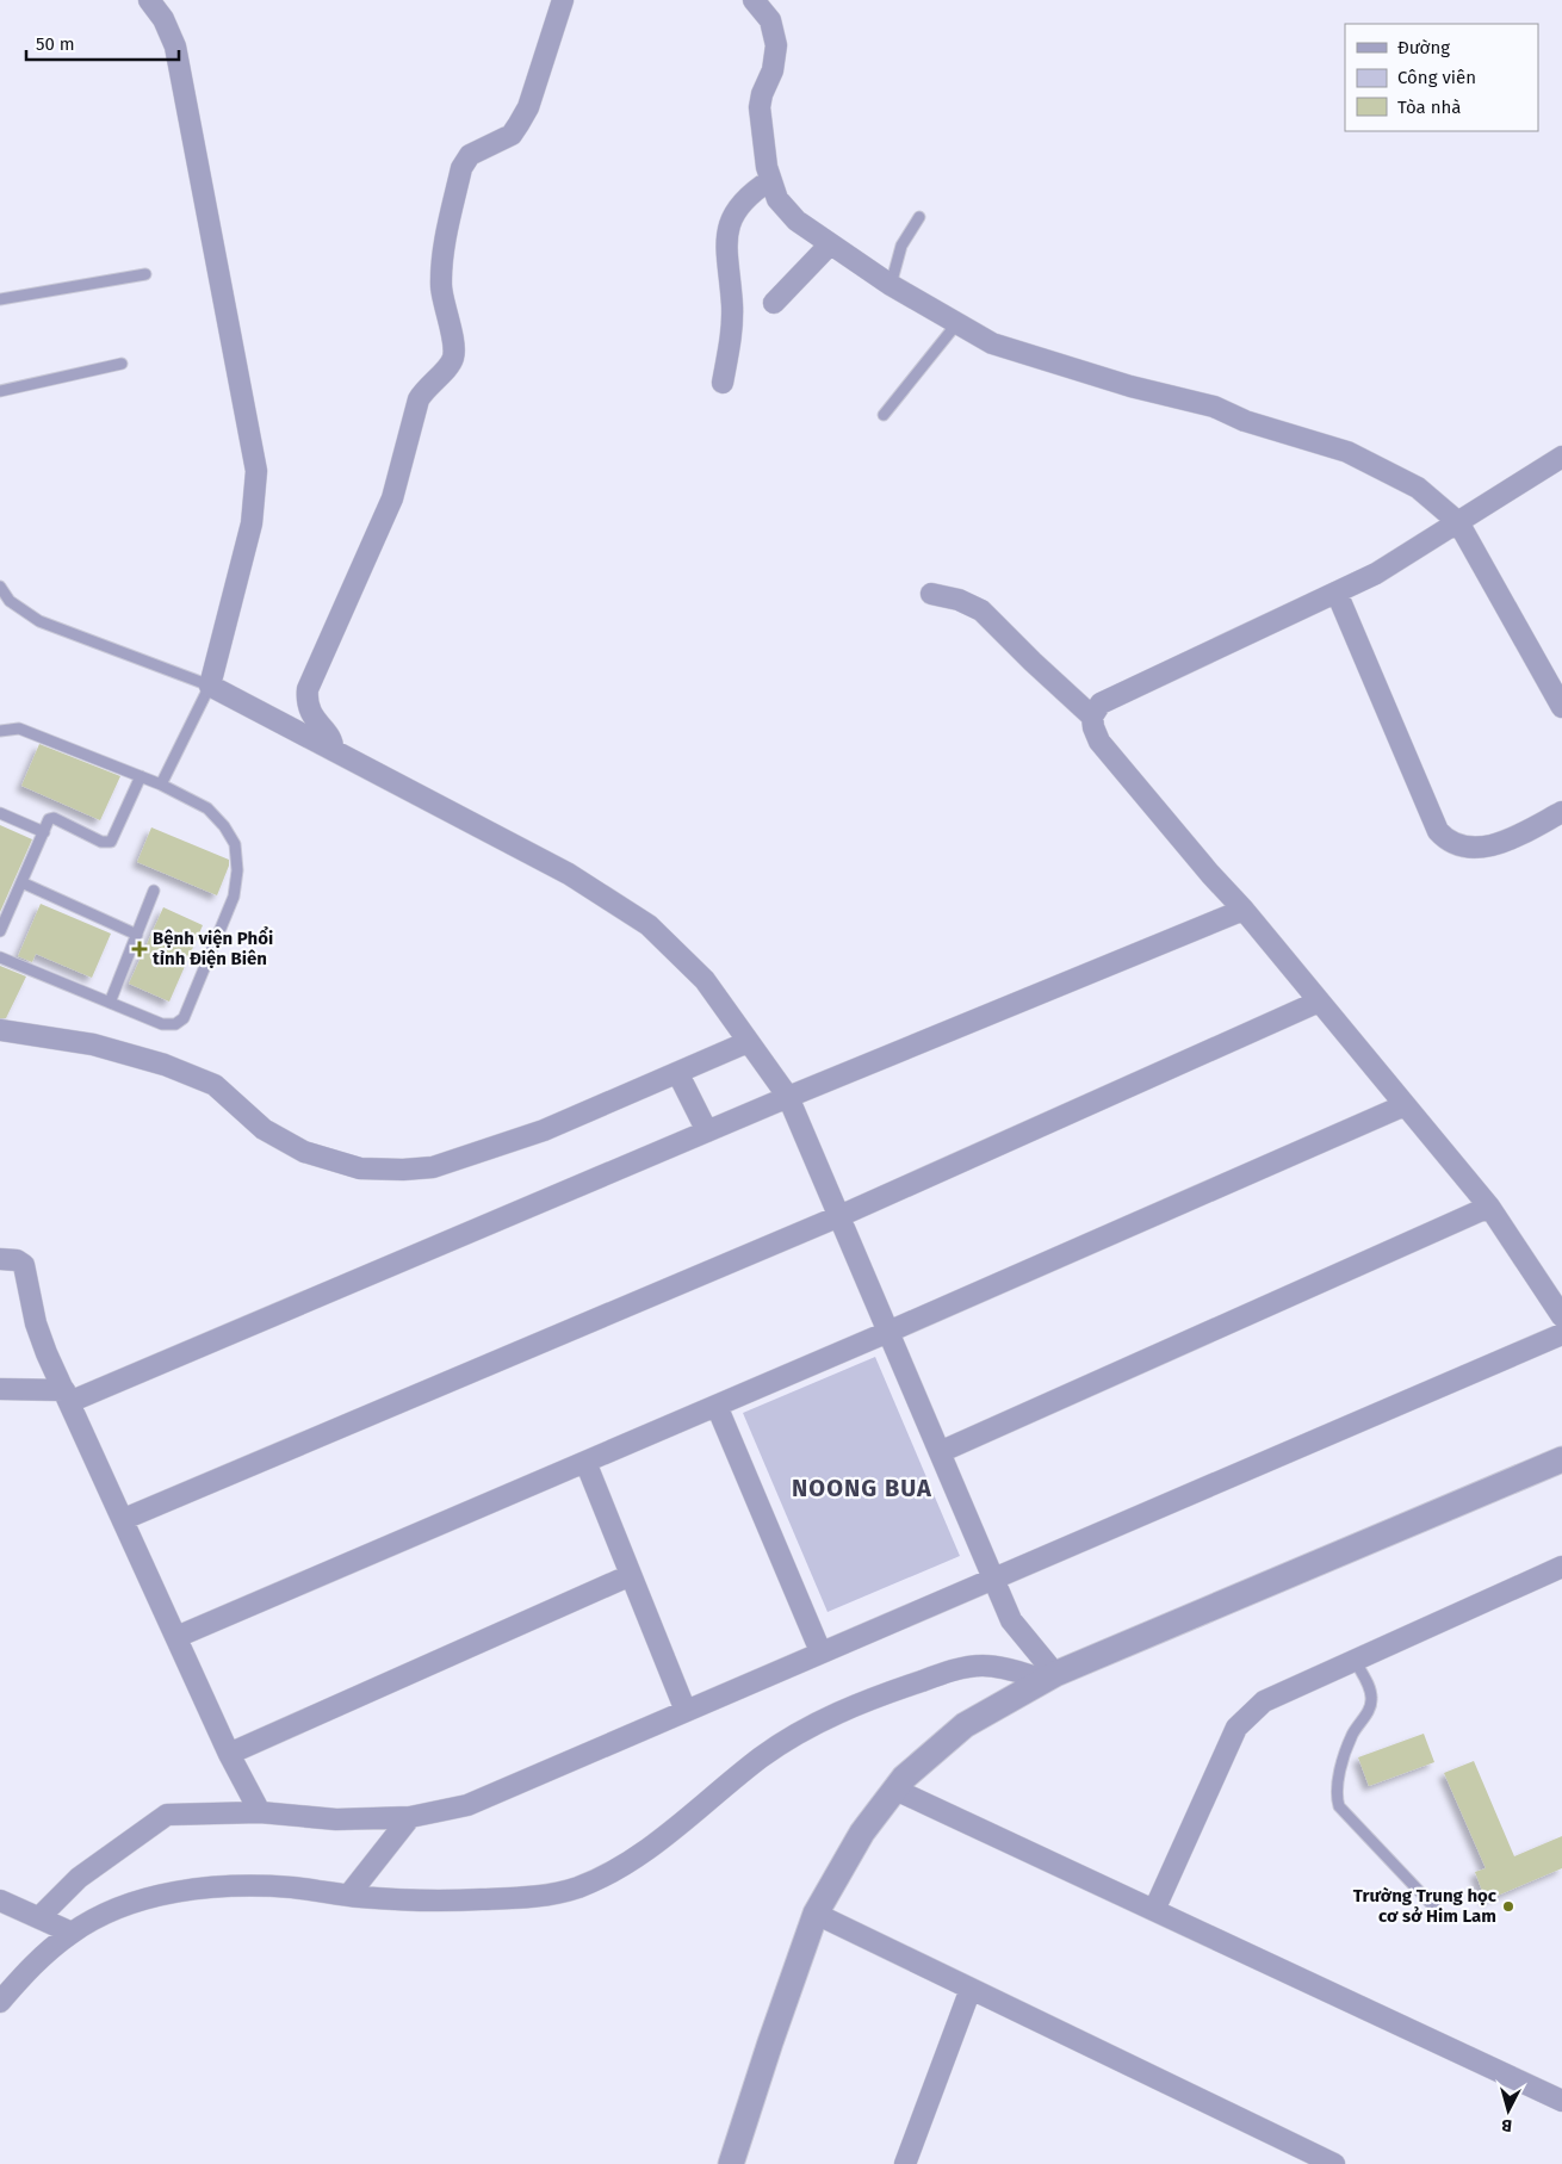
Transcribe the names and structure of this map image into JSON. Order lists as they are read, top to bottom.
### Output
{
  "districts": ["NOONG BUA"],
  "places": {
    "health": ["Bệnh viện Phổi tỉnh Điện Biên"],
    "other": ["Trường Trung học cơ sở Him Lam"]
  },
  "legend": ["Đường", "Công viên", "Tòa nhà"],
  "scale_bar": "50 m",
  "north": "bottom"
}
